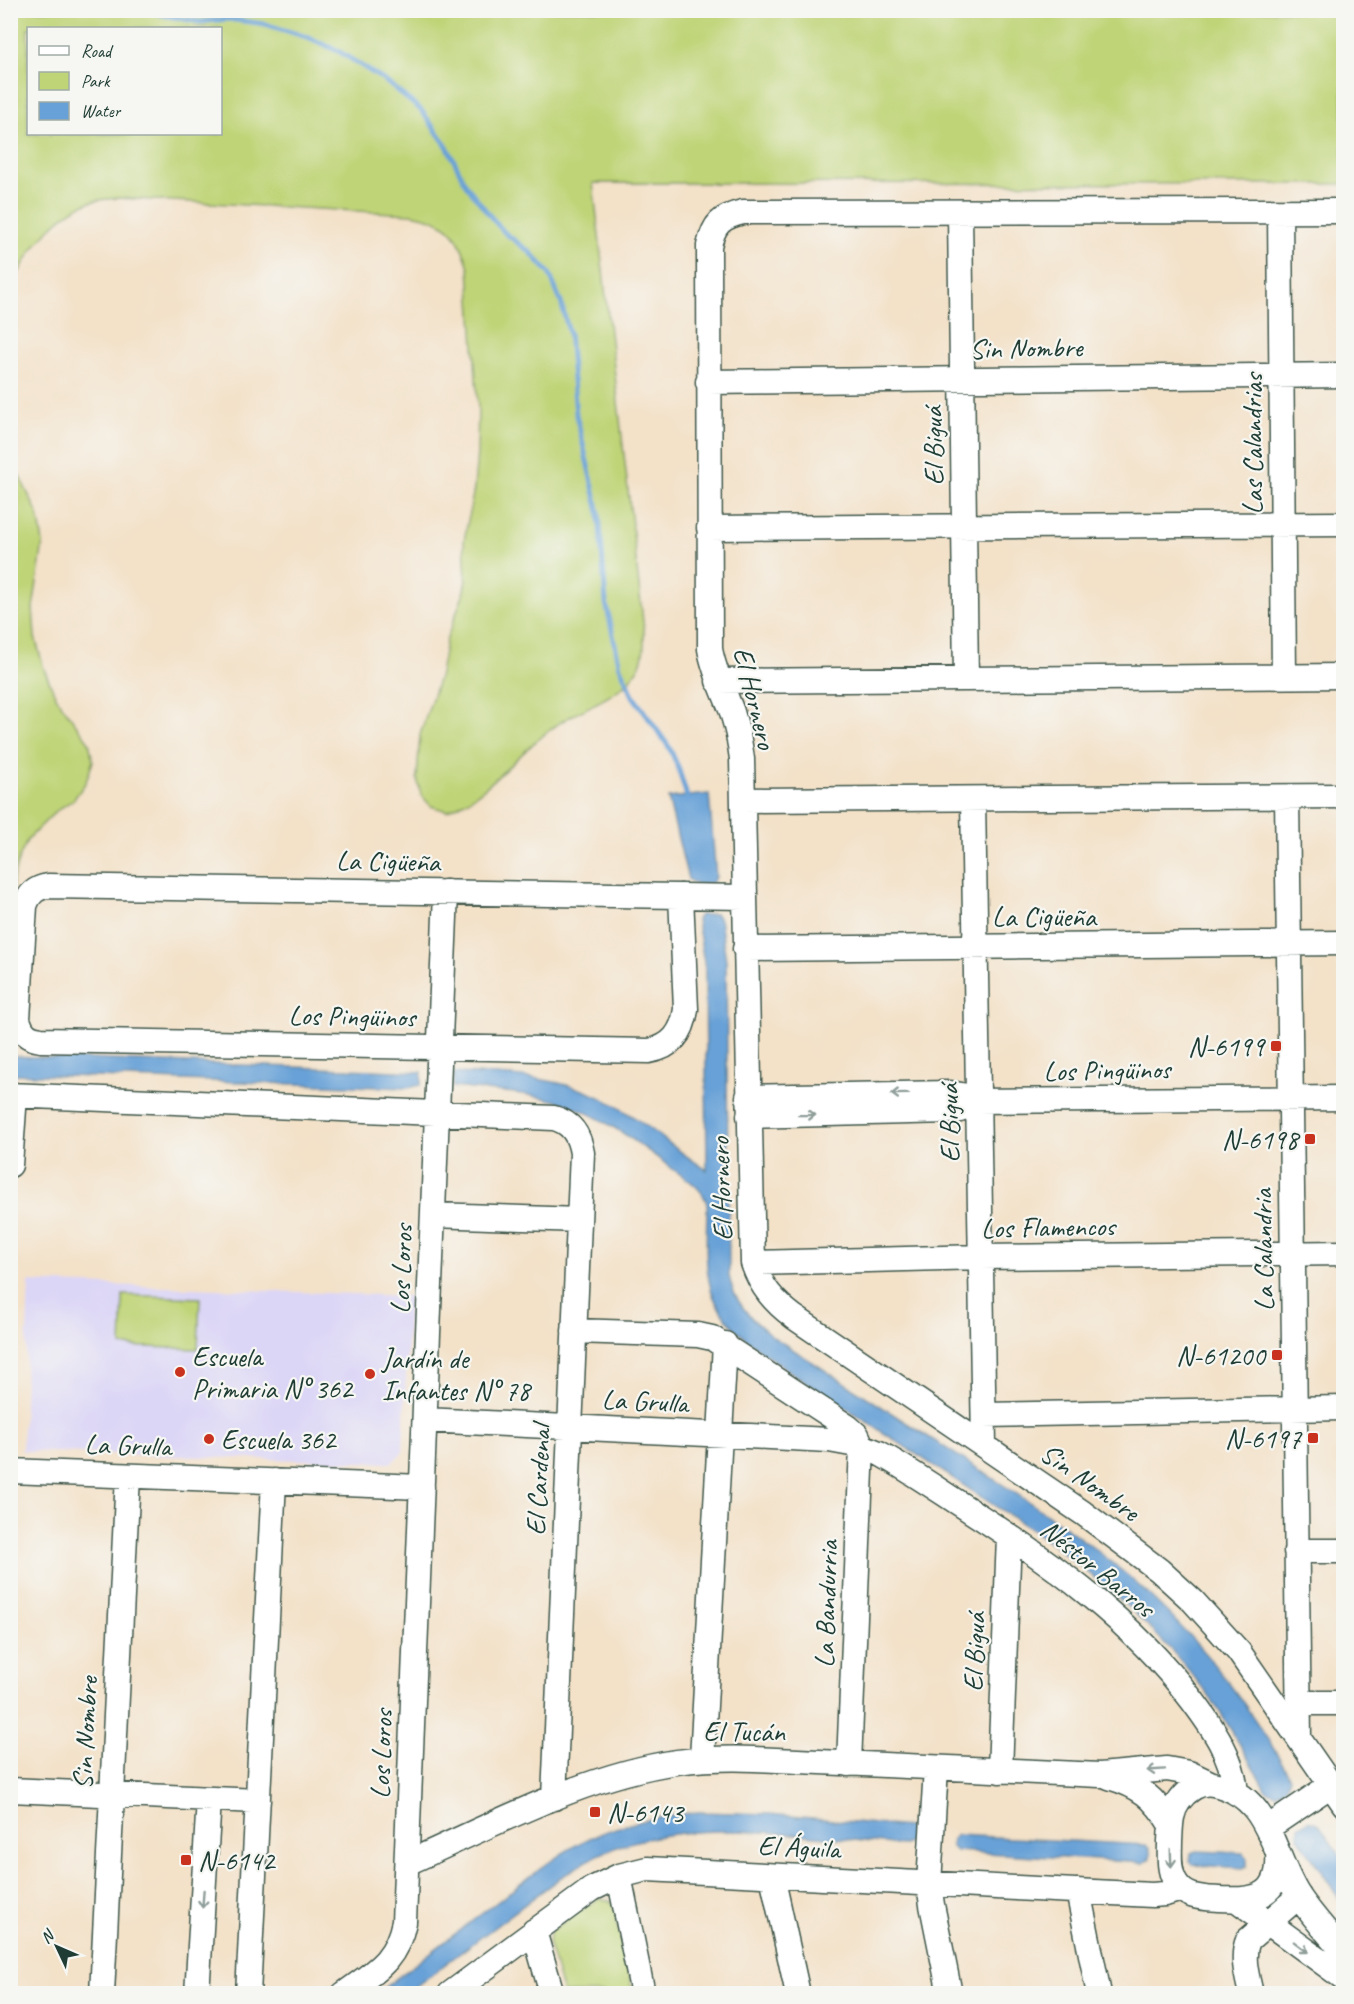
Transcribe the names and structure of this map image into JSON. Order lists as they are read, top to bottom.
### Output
{
  "streets": {
    "street": [
      "Sin Nombre",
      "Las Calandrias",
      "El Biguá",
      "El Hornero",
      "La Cigüeña",
      "Los Pingüinos",
      "Los Flamencos",
      "La Calandria",
      "Los Loros",
      "La Grulla",
      "El Cardenal",
      "Néstor Barros",
      "La Bandurria",
      "El Tucán",
      "El Águila"
    ]
  },
  "crossings": [
    ["Sin Nombre", "Las Calandrias"],
    ["Sin Nombre", "El Biguá"],
    ["Sin Nombre", "El Hornero"],
    ["Sin Nombre", "Los Flamencos"],
    ["Sin Nombre", "La Calandria"],
    ["Sin Nombre", "La Grulla"],
    ["El Biguá", "El Hornero"],
    ["El Biguá", "La Cigüeña"],
    ["El Biguá", "Los Pingüinos"],
    ["El Biguá", "Los Flamencos"],
    ["El Biguá", "Néstor Barros"],
    ["El Biguá", "El Tucán"],
    ["El Hornero", "La Cigüeña"],
    ["El Hornero", "Los Pingüinos"],
    ["El Hornero", "Los Flamencos"],
    ["La Cigüeña", "Los Pingüinos"],
    ["La Cigüeña", "La Calandria"],
    ["La Cigüeña", "Los Loros"],
    ["Los Pingüinos", "La Calandria"],
    ["Los Pingüinos", "Los Loros"],
    ["Los Flamencos", "La Calandria"],
    ["Los Loros", "La Grulla"],
    ["Los Loros", "El Cardenal"],
    ["Los Loros", "El Tucán"],
    ["La Grulla", "El Cardenal"],
    ["La Grulla", "Néstor Barros"],
    ["La Grulla", "La Bandurria"],
    ["El Cardenal", "El Tucán"],
    ["Néstor Barros", "La Bandurria"],
    ["Néstor Barros", "El Tucán"],
    ["Néstor Barros", "El Águila"],
    ["La Bandurria", "El Tucán"],
    ["El Tucán", "El Águila"]
  ],
  "places": {
    "transit": [
      "N-6199",
      "N-6198",
      "N-61200",
      "N-6197",
      "N-6143",
      "N-6142"
    ],
    "other": ["Escuela Primaria N° 362", "Jardín de Infantes N° 78", "Escuela 362"]
  },
  "legend": ["Road", "Park", "Water"],
  "north": "top left"
}
